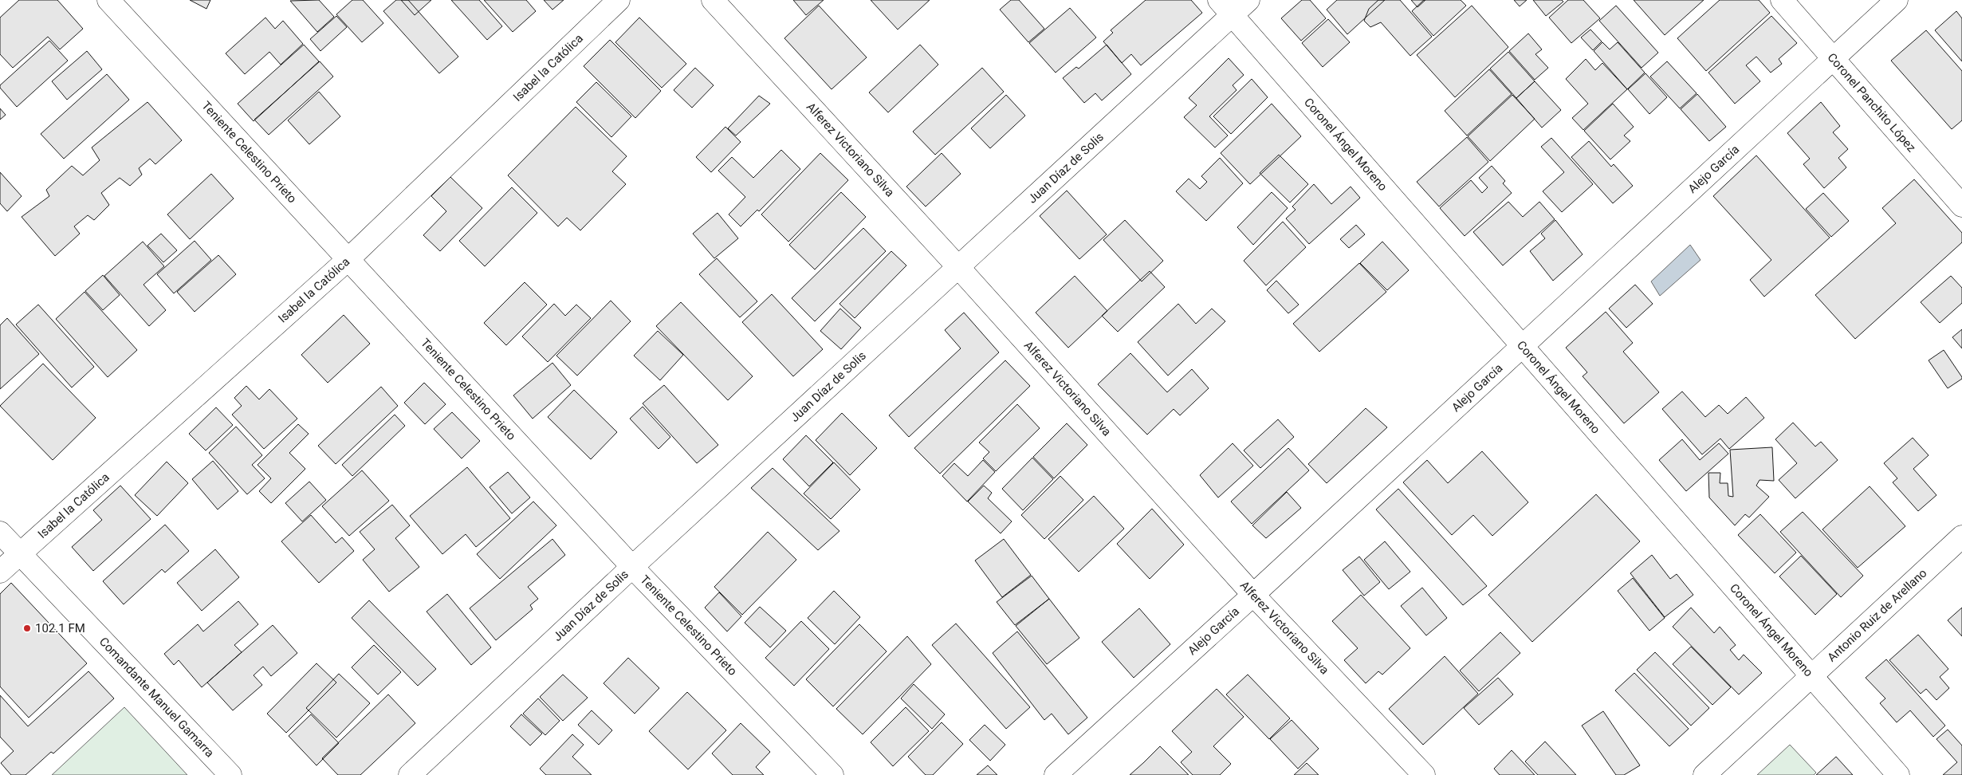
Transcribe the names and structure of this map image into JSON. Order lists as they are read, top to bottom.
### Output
{
  "streets": {
    "street": [
      "Isabel la Católica",
      "Coronel Panchito López",
      "Coronel Ángel Moreno",
      "Alferez Victoriano Silva",
      "Teniente Celestino Prieto",
      "Juan Díaz de Solis",
      "Alejo García",
      "Antonio Ruiz de Arellano",
      "Comandante Manuel Gamarra"
    ]
  },
  "crossings": [
    ["Isabel la Católica", "Teniente Celestino Prieto"],
    ["Isabel la Católica", "Comandante Manuel Gamarra"],
    ["Coronel Panchito López", "Alejo García"],
    ["Coronel Ángel Moreno", "Juan Díaz de Solis"],
    ["Coronel Ángel Moreno", "Alejo García"],
    ["Coronel Ángel Moreno", "Antonio Ruiz de Arellano"],
    ["Alferez Victoriano Silva", "Juan Díaz de Solis"],
    ["Alferez Victoriano Silva", "Alejo García"],
    ["Teniente Celestino Prieto", "Juan Díaz de Solis"]
  ],
  "places": ["102.1 FM"]
}
